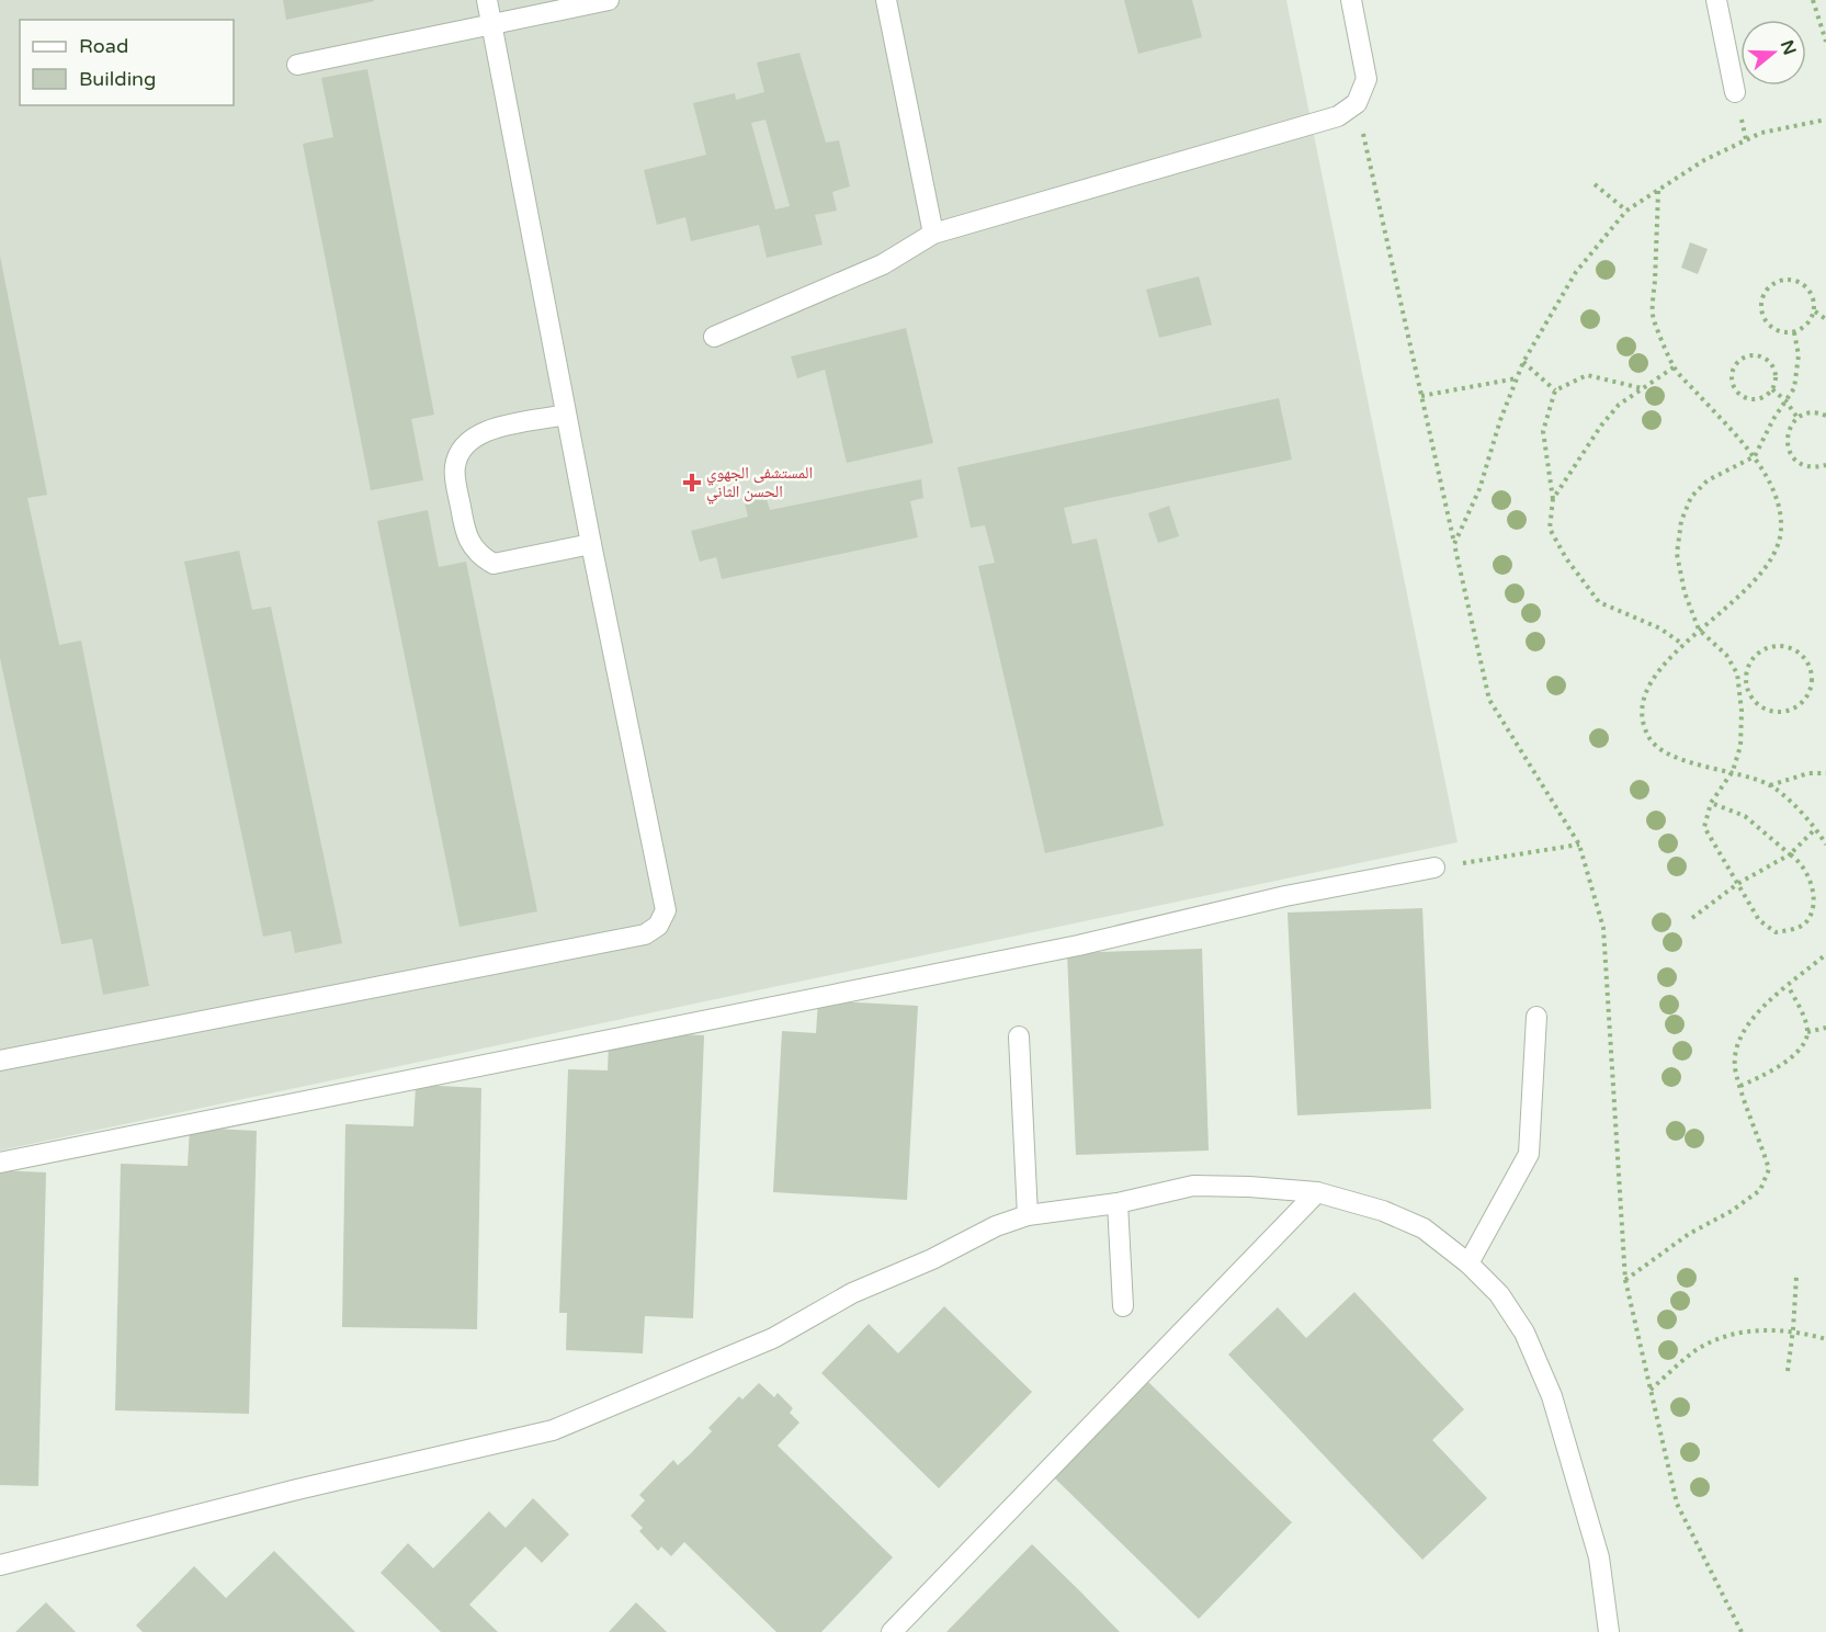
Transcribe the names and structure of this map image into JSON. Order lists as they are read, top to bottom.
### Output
{
  "places": {
    "health": ["المستشفى الجهوي الحسن الثاني"]
  },
  "legend": ["Road", "Building"],
  "north": "right"
}
